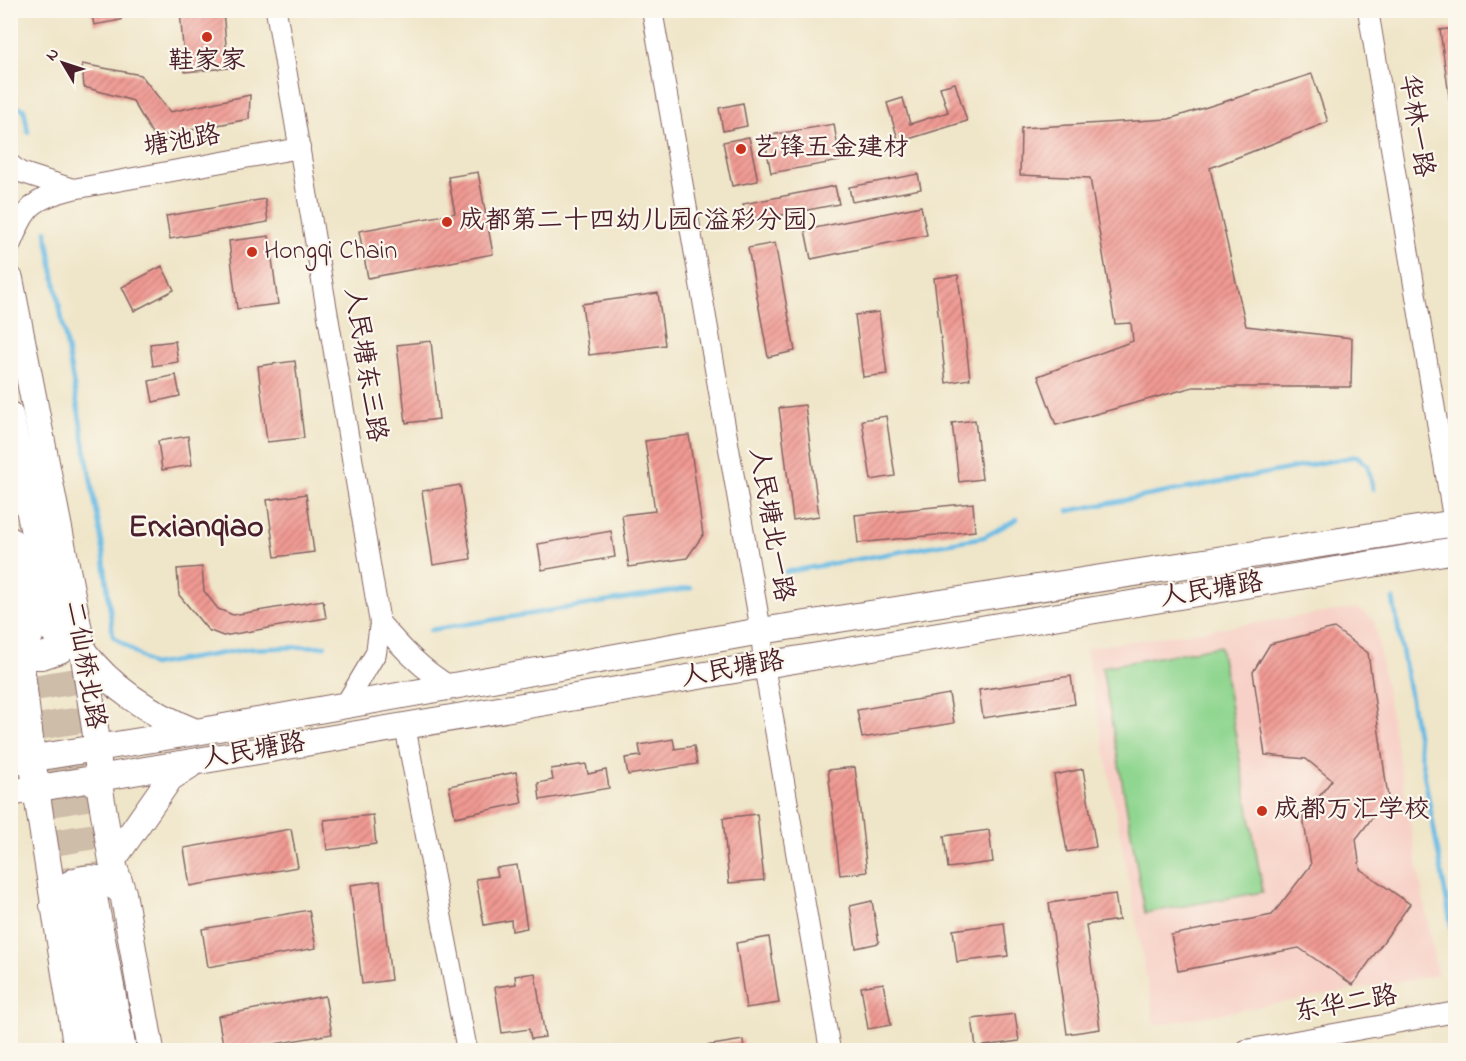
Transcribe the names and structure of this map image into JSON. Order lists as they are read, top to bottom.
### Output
{
  "streets": {
    "main road": ["人民塘路", "二仙桥北路"],
    "street": [
      "华林一路",
      "塘池路",
      "人民塘东三路",
      "人民塘北一路",
      "东华二路"
    ]
  },
  "crossings": [
    ["华林一路", "人民塘路"],
    ["塘池路", "人民塘东三路"],
    ["人民塘东三路", "人民塘路"],
    ["人民塘北一路", "人民塘路"],
    ["人民塘路", "二仙桥北路"]
  ],
  "districts": ["Erxianqiao"],
  "places": [
    "鞋家家",
    "艺锋五金建材",
    "成都第二十四幼儿园(溢彩分园)",
    "Hongqi Chain",
    "成都万汇学校"
  ],
  "north": "top left"
}
